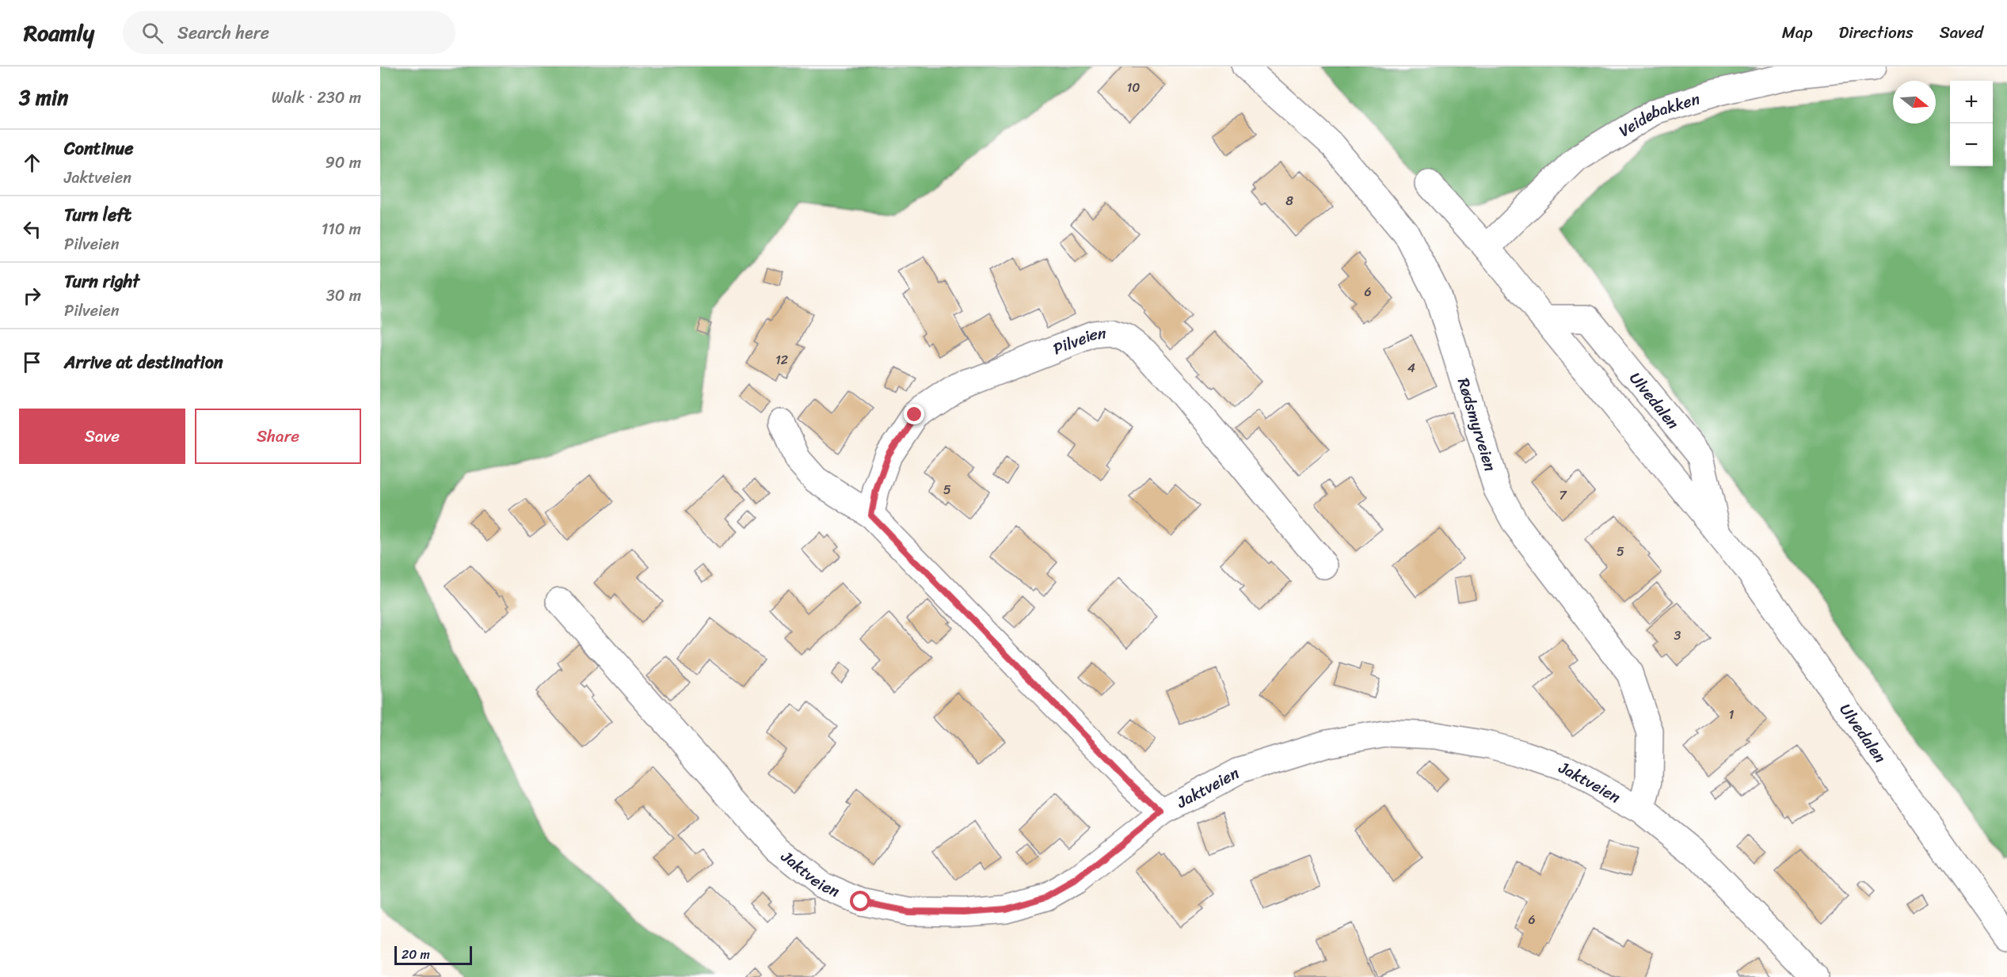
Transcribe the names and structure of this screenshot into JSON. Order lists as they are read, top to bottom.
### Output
{
  "streets": {
    "street": [
      "Veidebakken",
      "Pilveien",
      "Ulvedalen",
      "Rødsmyrveien",
      "Jaktveien"
    ]
  },
  "crossings": [
    ["Veidebakken", "Ulvedalen"],
    ["Rødsmyrveien", "Jaktveien"]
  ],
  "house_numbers": [
    "10",
    "8",
    "6",
    "12",
    "4",
    "5",
    "7",
    "5",
    "3",
    "1",
    "6"
  ],
  "scale_bar": "20 m",
  "north": "right",
  "page": {
    "header": "Roamly",
    "search": "Search here",
    "nav": ["Map", "Directions", "Saved"],
    "heading": ["3 min", "Walk · 230 m"],
    "map_buttons": ["+", "−"],
    "list": [
      ["Continue", "Jaktveien", "90 m"],
      ["Turn left", "Pilveien", "110 m"],
      ["Turn right", "Pilveien", "30 m"],
      "Arrive at destination"
    ],
    "buttons": ["Save", "Share"],
    "scale": "20 m"
  }
}
